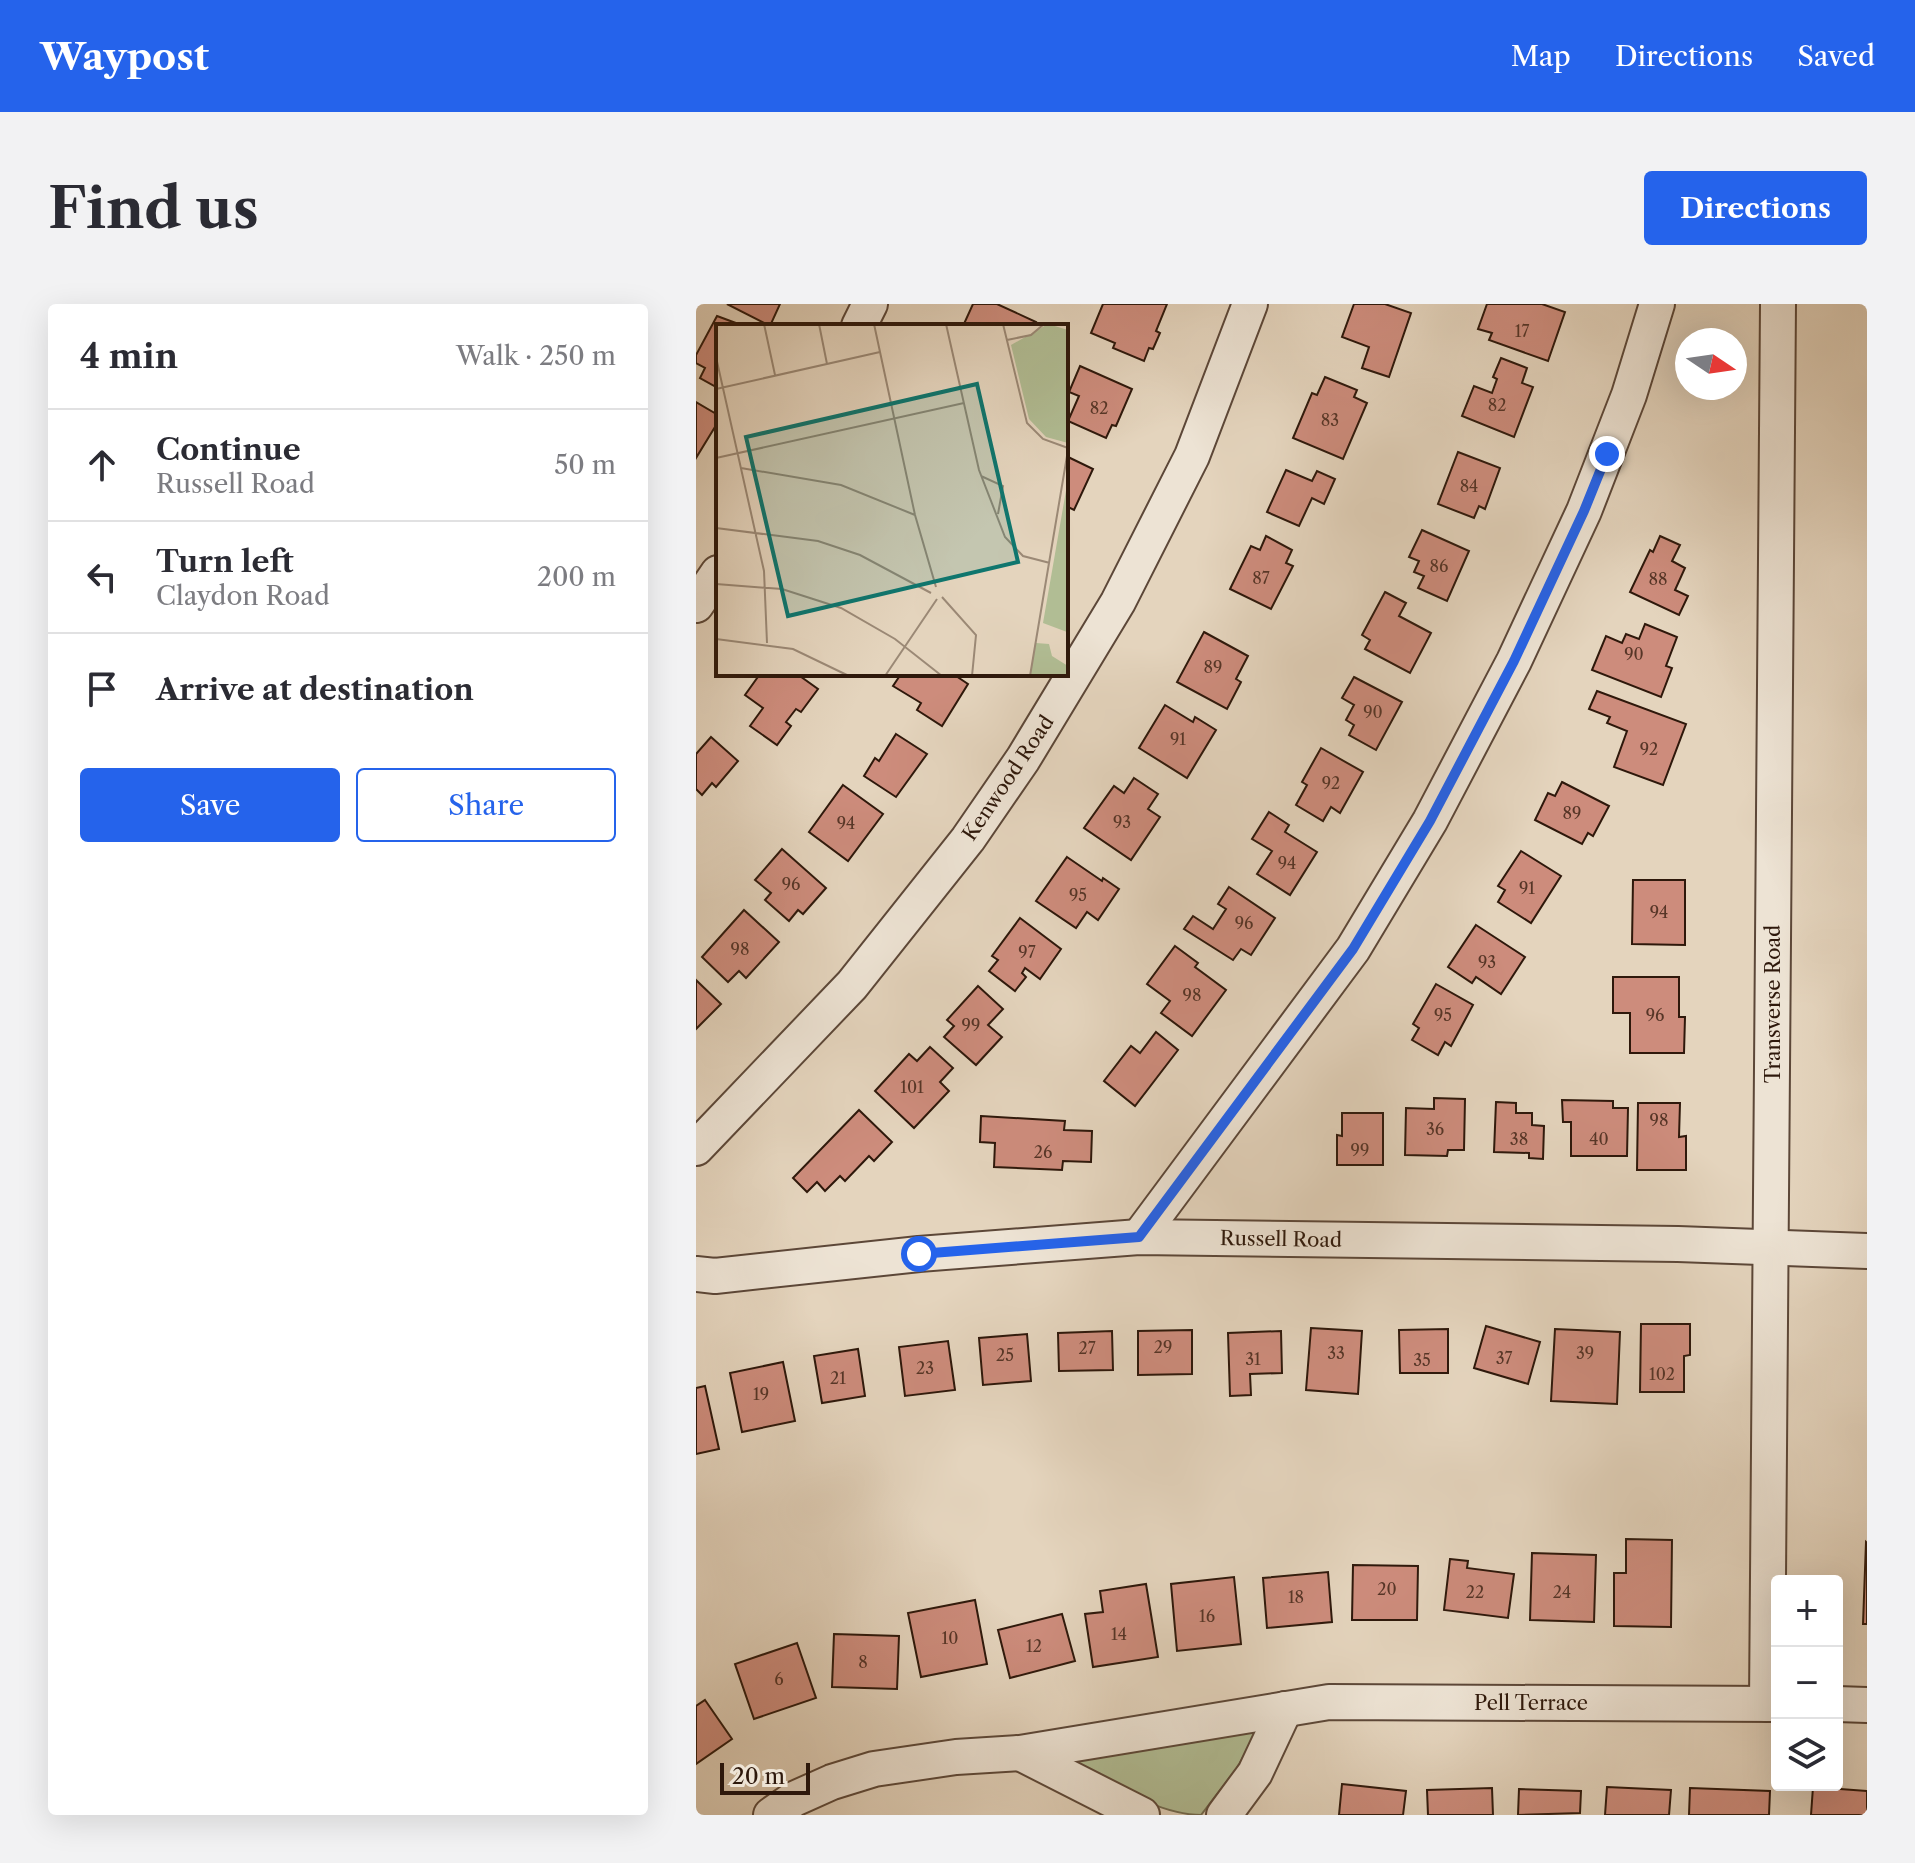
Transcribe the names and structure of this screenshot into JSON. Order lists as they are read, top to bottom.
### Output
{
  "streets": {
    "street": [
      "Kenwood Road",
      "Transverse Road",
      "Russell Road",
      "Pell Terrace"
    ]
  },
  "crossings": [
    ["Transverse Road", "Russell Road"]
  ],
  "house_numbers": [
    "17",
    "82",
    "82",
    "83",
    "84",
    "86",
    "87",
    "88",
    "90",
    "89",
    "90",
    "91",
    "92",
    "92",
    "89",
    "93",
    "94",
    "94",
    "96",
    "91",
    "95",
    "94",
    "96",
    "98",
    "97",
    "93",
    "98",
    "95",
    "96",
    "99",
    "101",
    "98",
    "36",
    "38",
    "40",
    "99",
    "26",
    "29",
    "27",
    "33",
    "39",
    "25",
    "37",
    "31",
    "35",
    "23",
    "102",
    "21",
    "19",
    "20",
    "22",
    "24",
    "18",
    "16",
    "14",
    "10",
    "12",
    "8",
    "6"
  ],
  "scale_bar": "20 m",
  "north": "right",
  "page": {
    "header": "Waypost",
    "nav": ["Map", "Directions", "Saved"],
    "buttons": [
      "Directions",
      ["Save", "Share"]
    ],
    "title": "Find us",
    "heading": ["4 min", "Walk · 250 m"],
    "list": [
      ["Continue", "Russell Road", "50 m"],
      ["Turn left", "Claydon Road", "200 m"],
      "Arrive at destination"
    ],
    "map_buttons": ["+", "−"],
    "scale": "20 m"
  }
}
